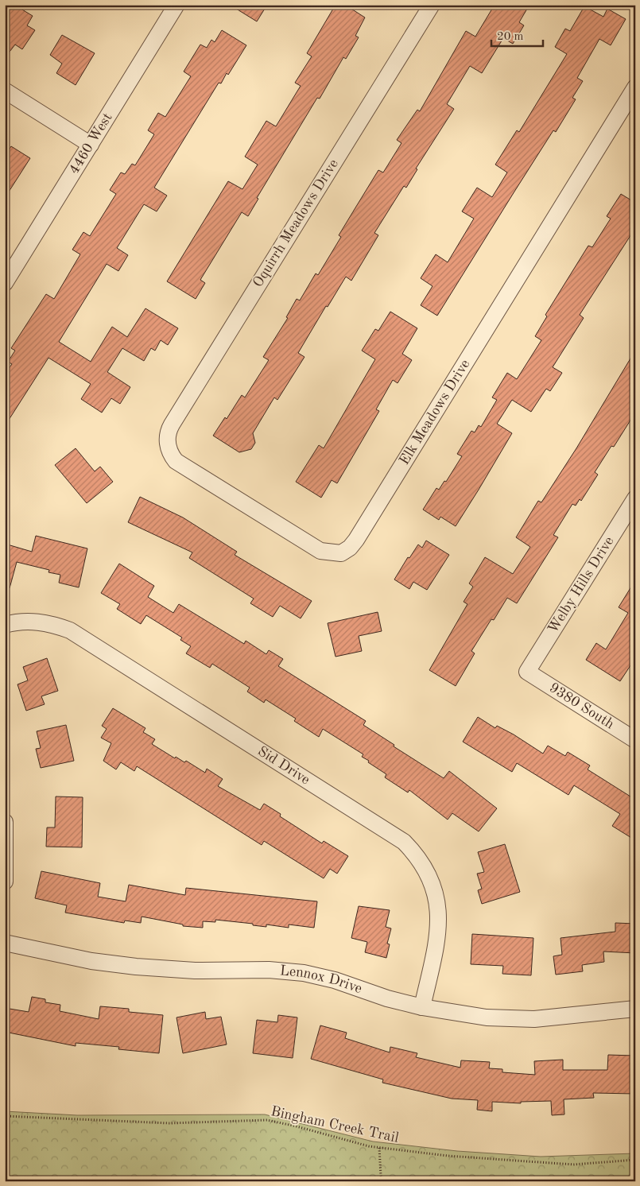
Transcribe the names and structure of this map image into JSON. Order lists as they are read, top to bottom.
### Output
{
  "streets": {
    "street": [
      "4460 West",
      "Oquirrh Meadows Drive",
      "Elk Meadows Drive",
      "Welby Hills Drive",
      "9380 South",
      "Sid Drive",
      "Lennox Drive"
    ],
    "path": ["Bingham Creek Trail"]
  },
  "crossings": [
    ["Oquirrh Meadows Drive", "Elk Meadows Drive"],
    ["Welby Hills Drive", "9380 South"],
    ["Sid Drive", "Lennox Drive"]
  ],
  "scale_bar": "20 m"
}
